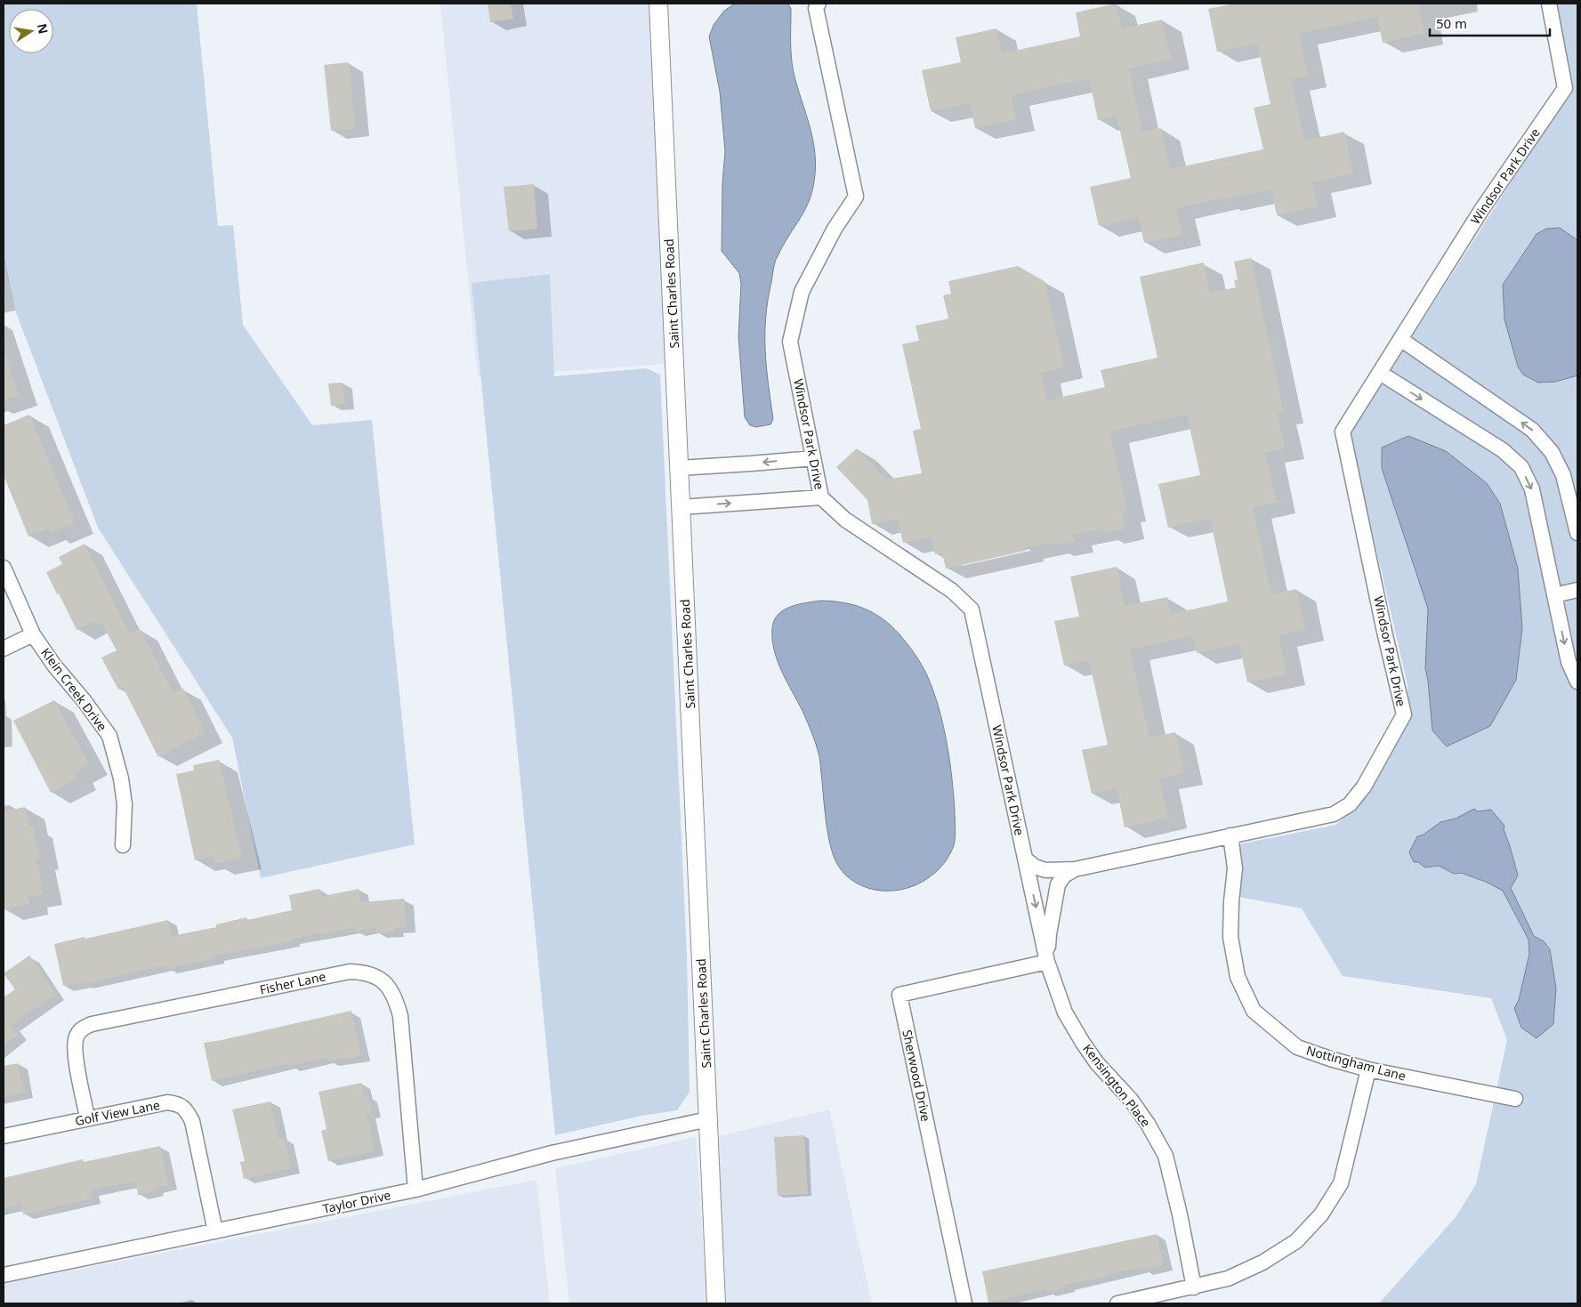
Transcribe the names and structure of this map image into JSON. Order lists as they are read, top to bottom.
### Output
{
  "streets": {
    "street": [
      "Windsor Park Drive",
      "Saint Charles Road",
      "Klein Creek Drive",
      "Fisher Lane",
      "Nottingham Lane",
      "Sherwood Drive",
      "Kensington Place",
      "Golf View Lane",
      "Taylor Drive"
    ]
  },
  "crossings": [
    ["Windsor Park Drive", "Nottingham Lane"],
    ["Windsor Park Drive", "Kensington Place"],
    ["Saint Charles Road", "Taylor Drive"],
    ["Fisher Lane", "Golf View Lane"],
    ["Fisher Lane", "Taylor Drive"],
    ["Sherwood Drive", "Kensington Place"],
    ["Golf View Lane", "Taylor Drive"]
  ],
  "scale_bar": "50 m",
  "north": "right"
}
